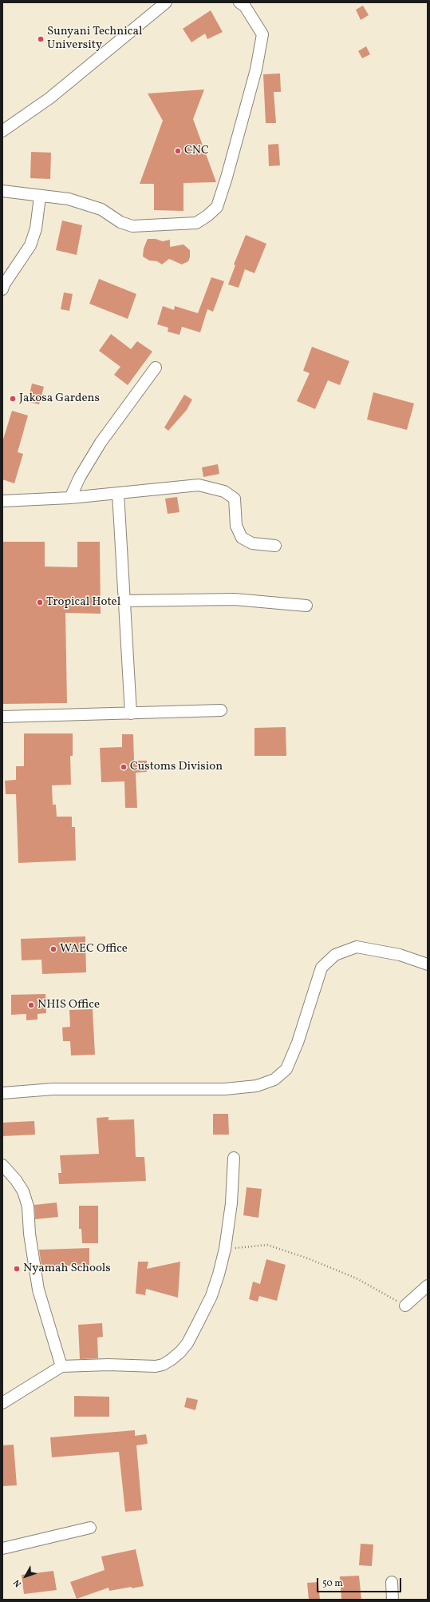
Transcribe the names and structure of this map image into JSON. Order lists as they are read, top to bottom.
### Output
{
  "places": [
    "Sunyani Technical University",
    "CNC",
    "Jakosa Gardens",
    "Tropical Hotel",
    "Customs Division",
    "WAEC Office",
    "NHIS Office",
    "Nyamah Schools"
  ],
  "scale_bar": "50 m",
  "north": "bottom left"
}
